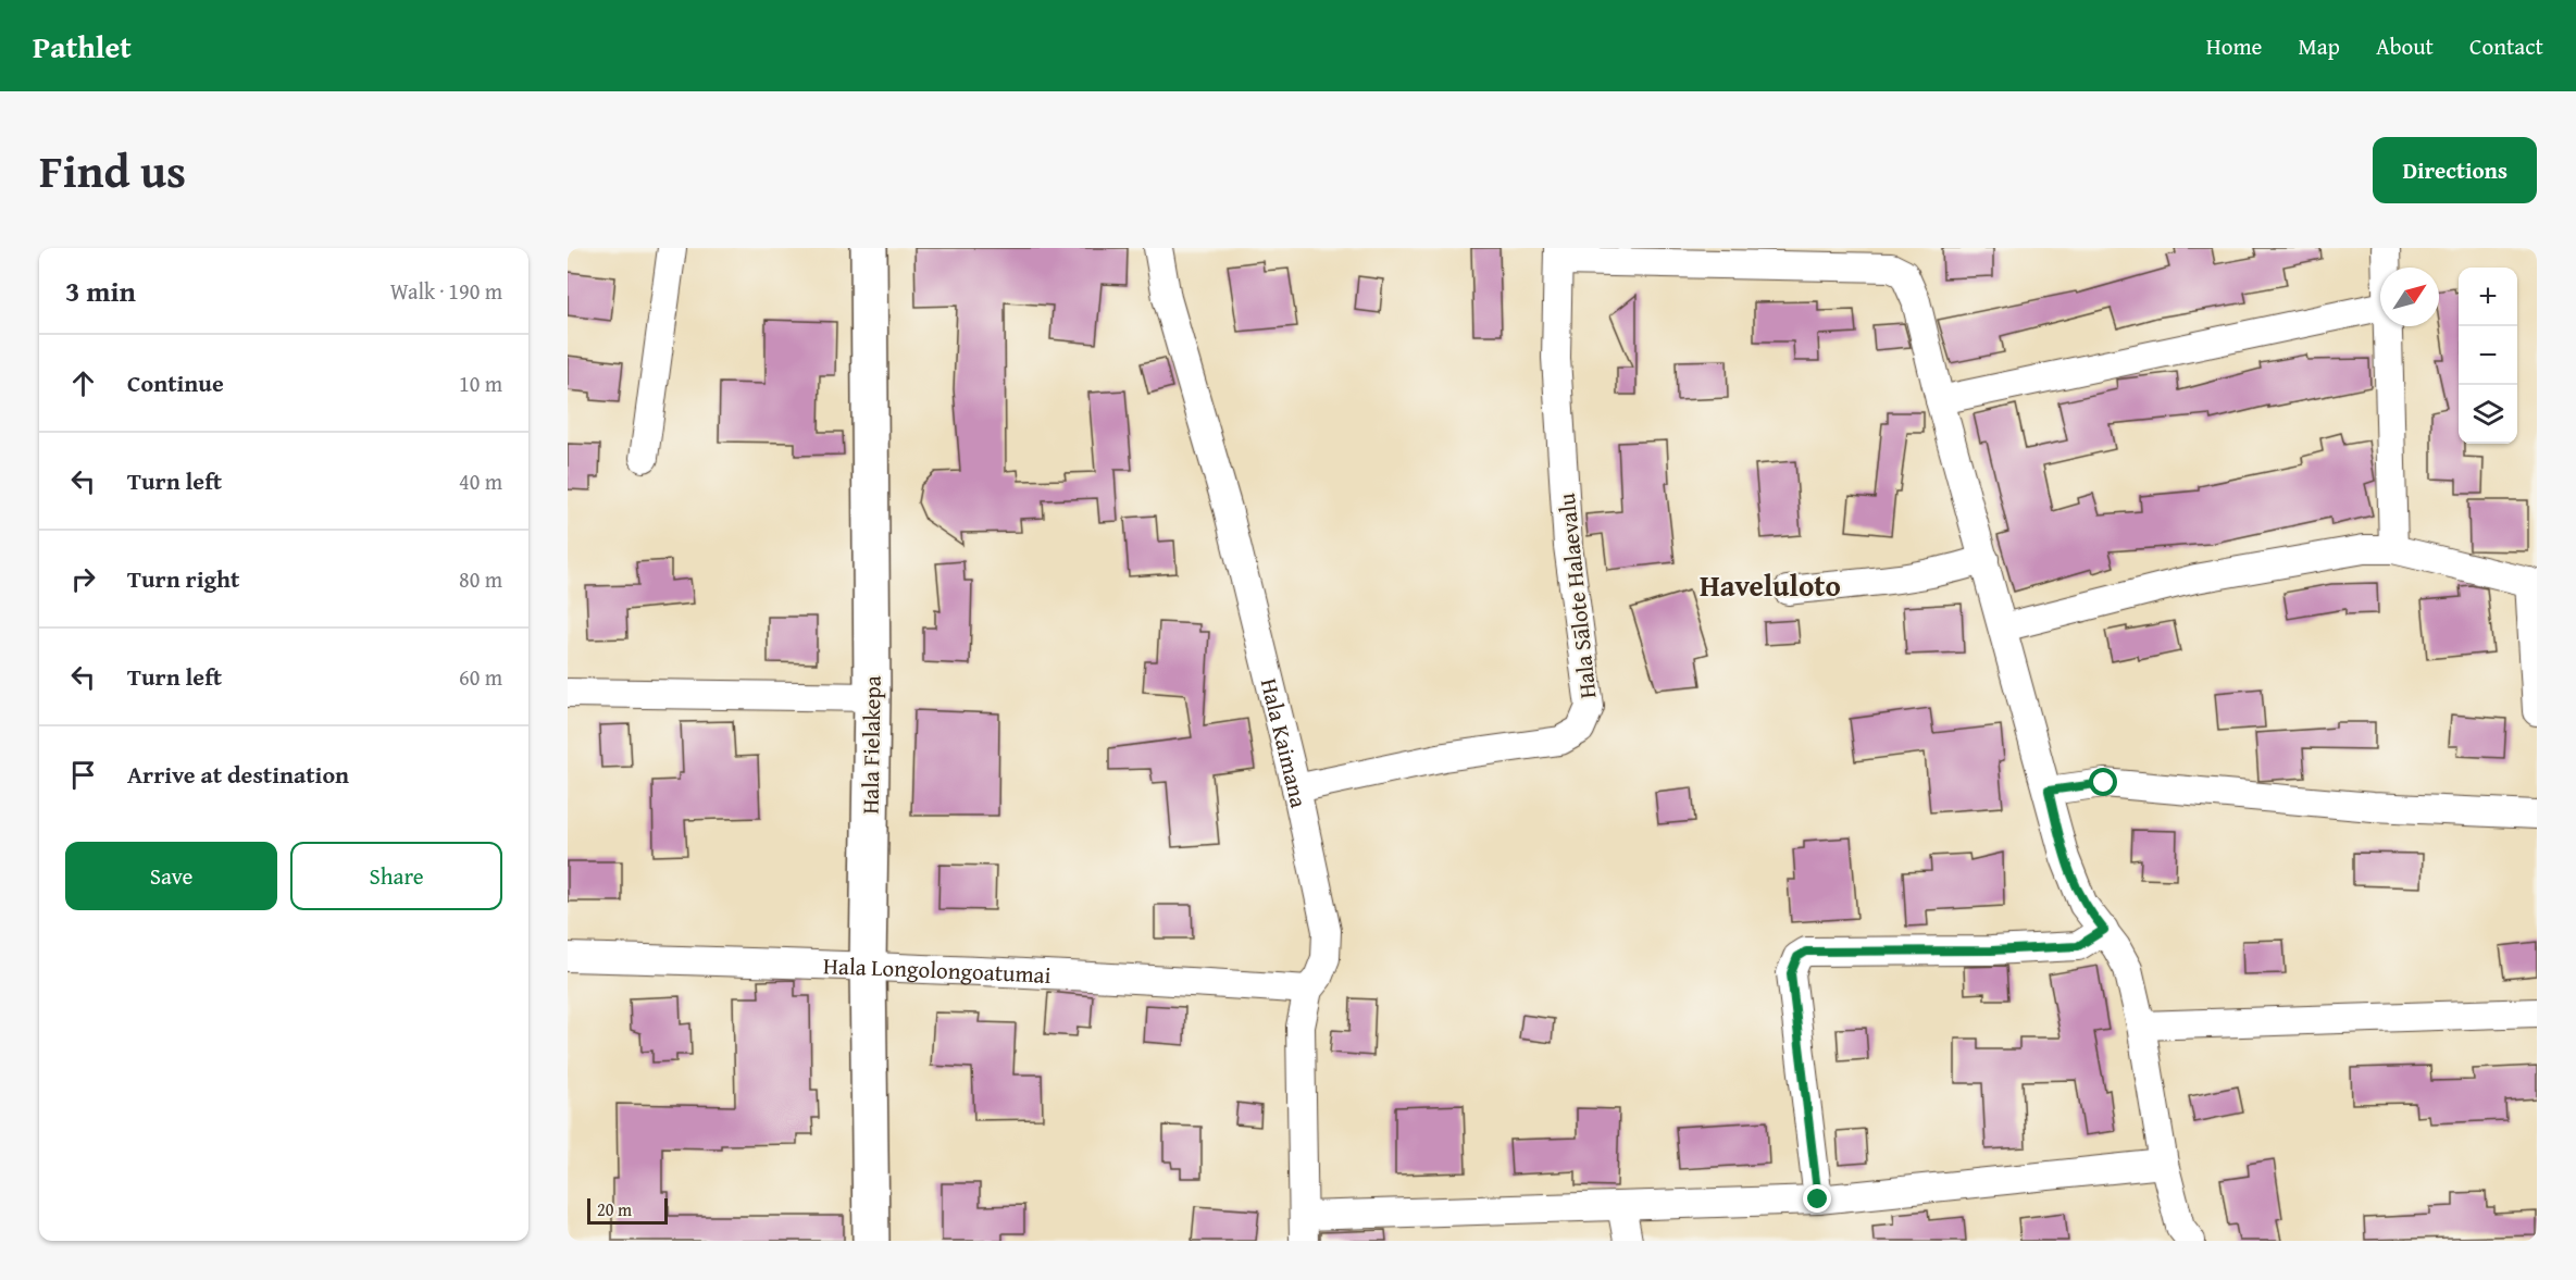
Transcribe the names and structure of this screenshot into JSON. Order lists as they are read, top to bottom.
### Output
{
  "streets": {
    "street": [
      "Hala Sālote Halaevalu",
      "Hala Kaimana",
      "Hala Fielakepa",
      "Hala Longolongoatumai"
    ]
  },
  "crossings": [
    ["Hala Sālote Halaevalu", "Hala Kaimana"],
    ["Hala Kaimana", "Hala Longolongoatumai"],
    ["Hala Fielakepa", "Hala Longolongoatumai"]
  ],
  "districts": ["Haveluloto"],
  "scale_bar": "20 m",
  "north": "top right",
  "page": {
    "header": "Pathlet",
    "nav": [
      "Home",
      "Map",
      "About",
      "Contact"
    ],
    "title": "Find us",
    "buttons": [
      "Directions",
      ["Save", "Share"]
    ],
    "heading": ["3 min", "Walk · 190 m"],
    "map_buttons": ["+", "−"],
    "list": [
      ["Continue", "10 m"],
      ["Turn left", "40 m"],
      ["Turn right", "80 m"],
      ["Turn left", "60 m"],
      "Arrive at destination"
    ],
    "scale": "20 m"
  }
}
